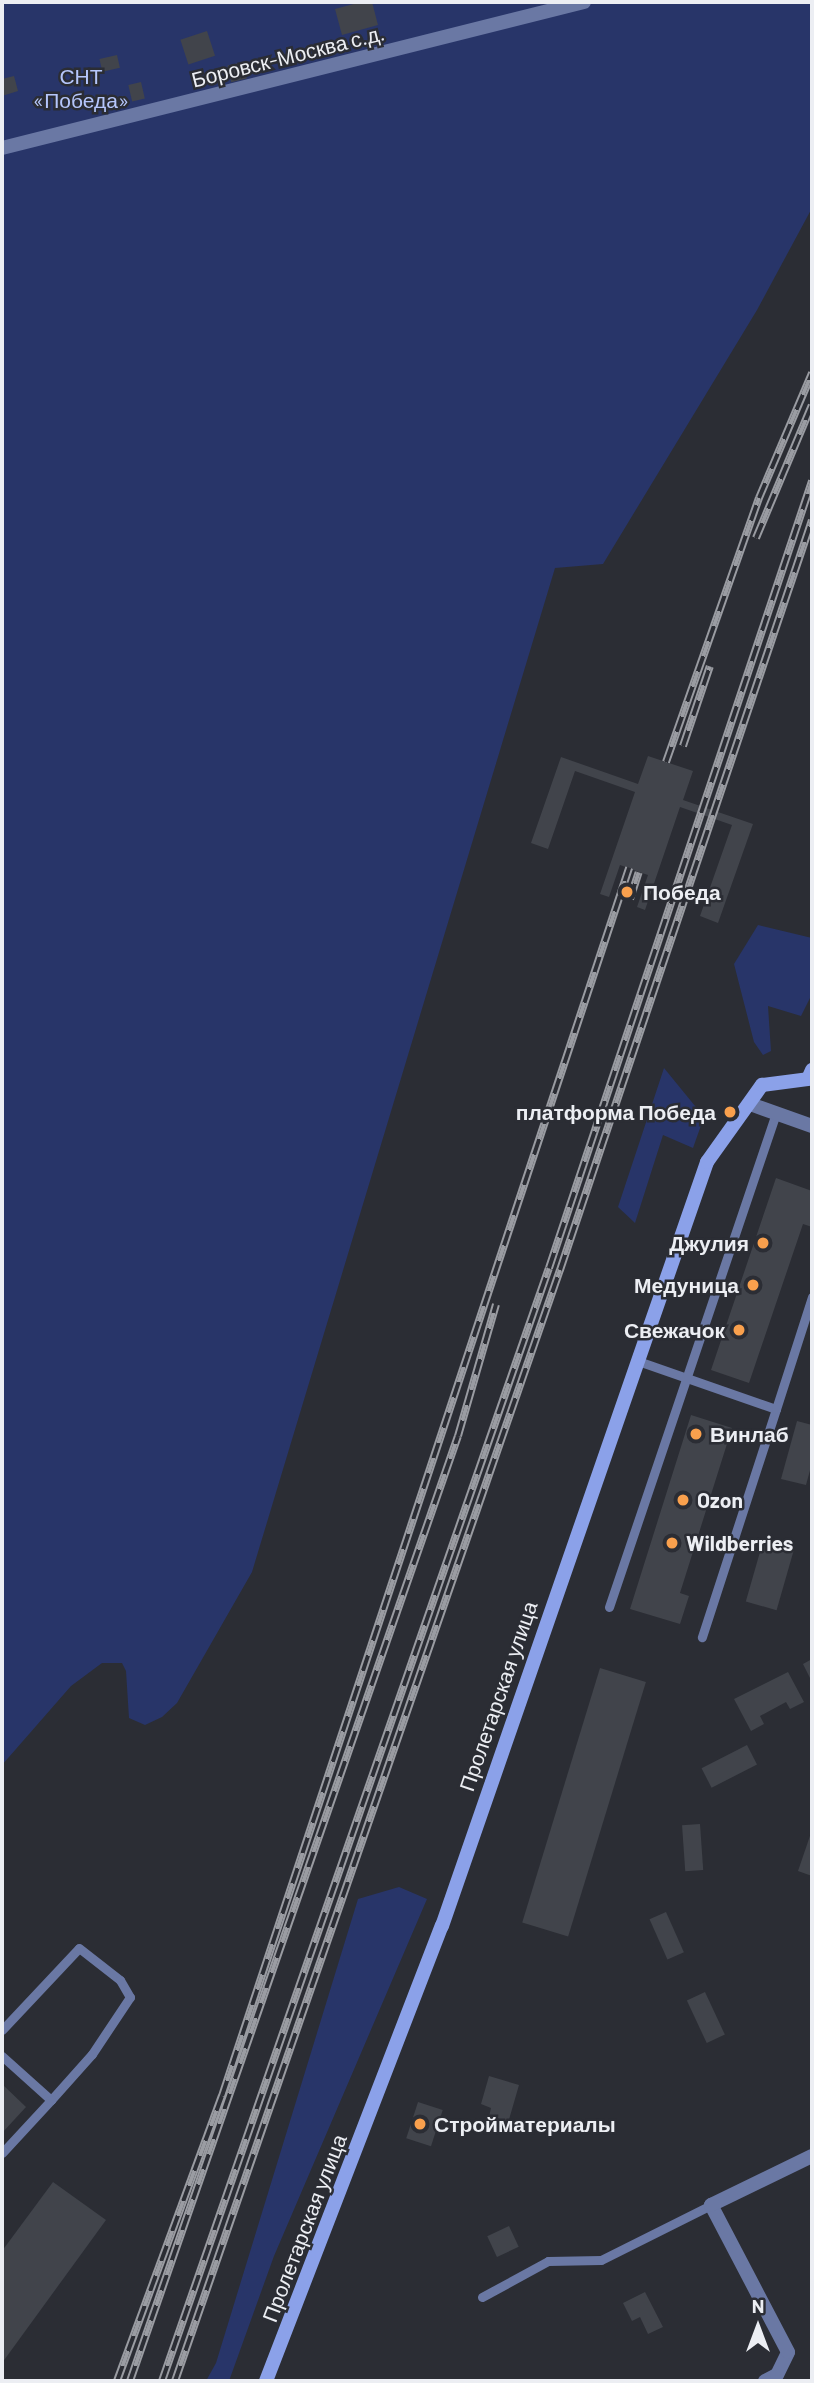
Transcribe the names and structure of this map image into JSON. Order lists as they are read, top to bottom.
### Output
{
  "streets": {
    "main road": ["Пролетарская улица"],
    "street": ["Боровск-Москва с.д."]
  },
  "parks": ["СНТ «Победа»"],
  "places": [
    "Победа",
    "платформа Победа",
    "Джулия",
    "Медуница",
    "Свежачок",
    "Винлаб",
    "Ozon",
    "Wildberries",
    "Стройматериалы"
  ],
  "north": "top"
}
